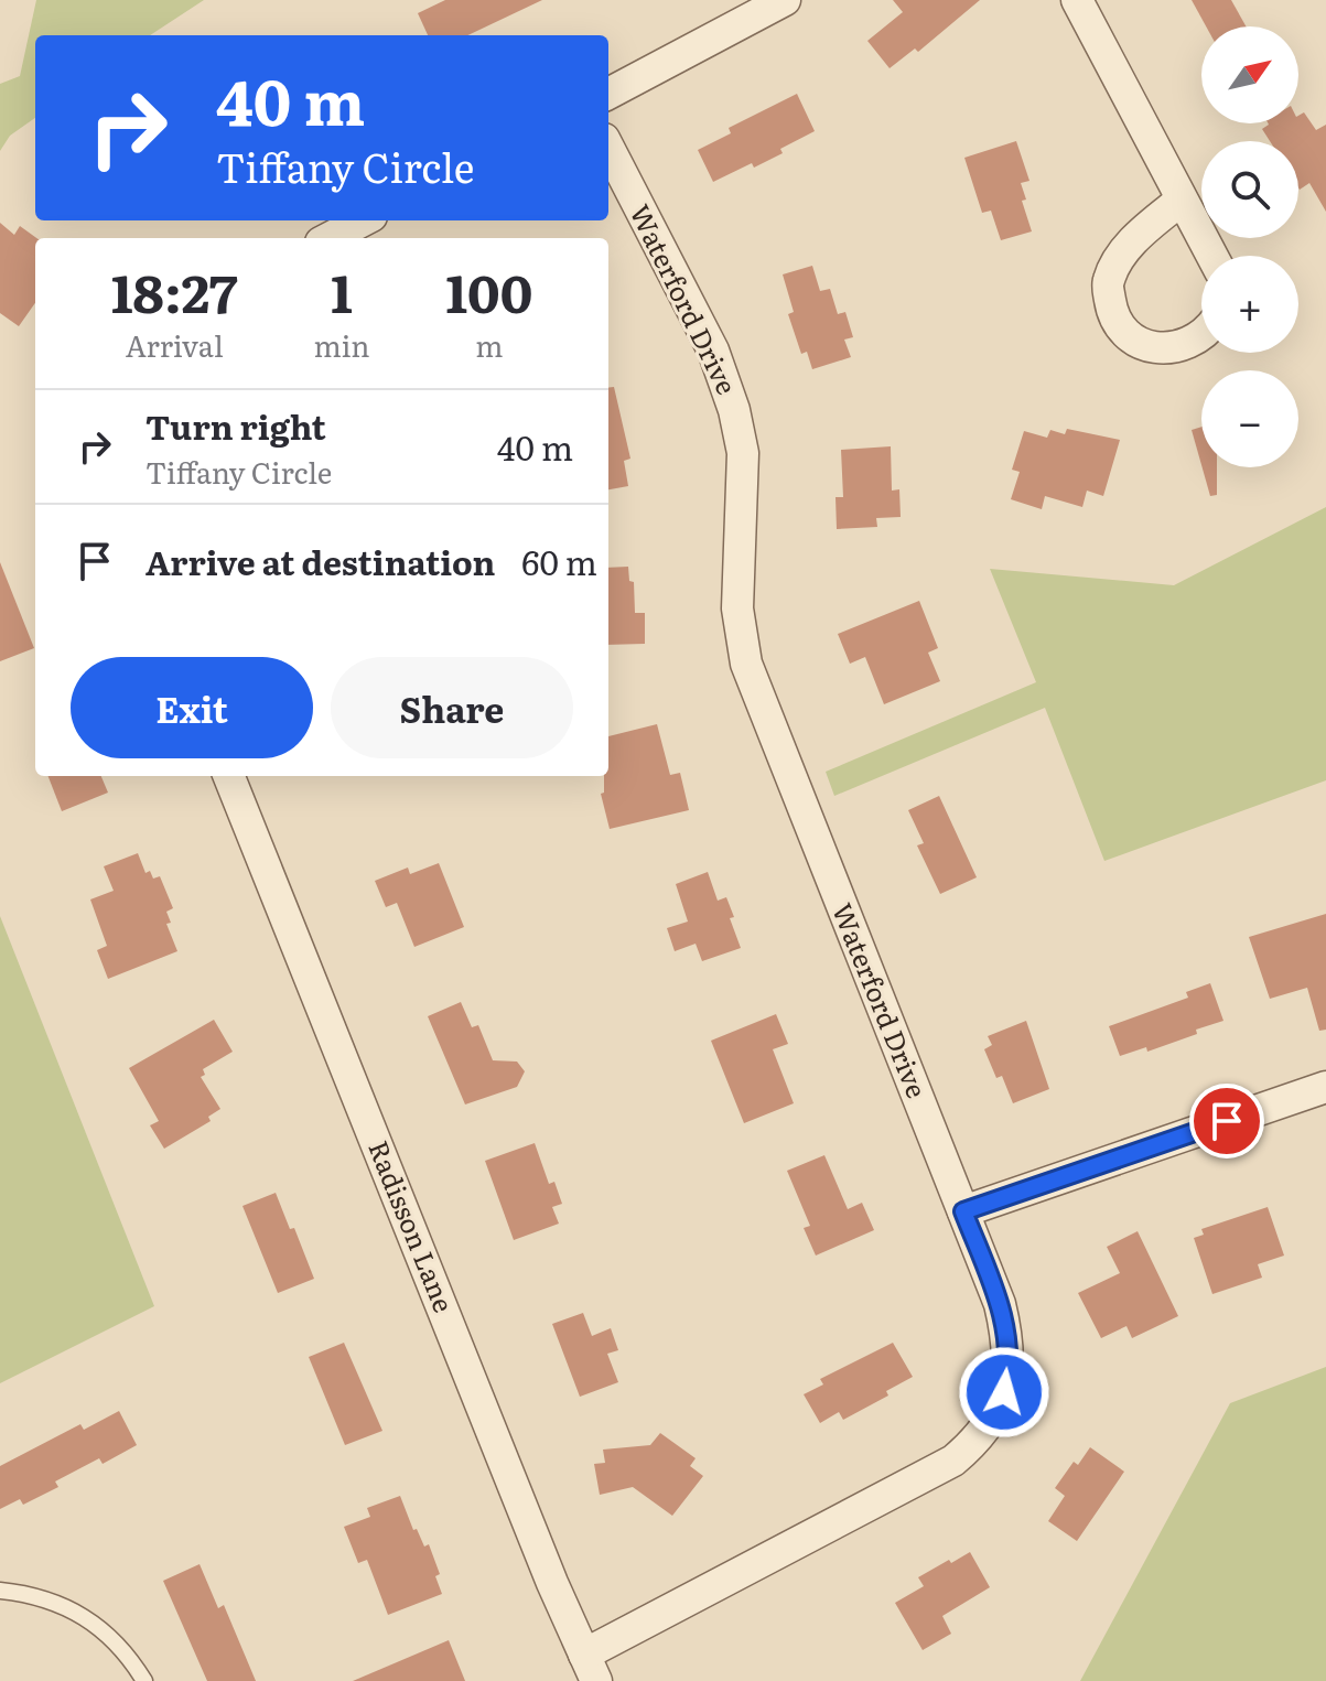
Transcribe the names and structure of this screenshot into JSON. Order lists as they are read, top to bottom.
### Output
{
  "streets": {
    "street": ["Waterford Drive", "Radisson Lane"]
  },
  "crossings": [
    ["Waterford Drive", "Radisson Lane"]
  ],
  "north": "top right",
  "page": {
    "map_buttons": ["+", "−"],
    "turn": ["40 m", "Tiffany Circle"],
    "eta": [
      "18:27",
      "Arrival",
      "1",
      "min",
      "100",
      "m"
    ],
    "list": [
      {
        "name": "Turn right",
        "note": "Tiffany Circle",
        "value": "40 m"
      },
      {
        "name": "Arrive at destination",
        "value": "60 m"
      }
    ],
    "buttons": ["Exit", "Share"]
  }
}
